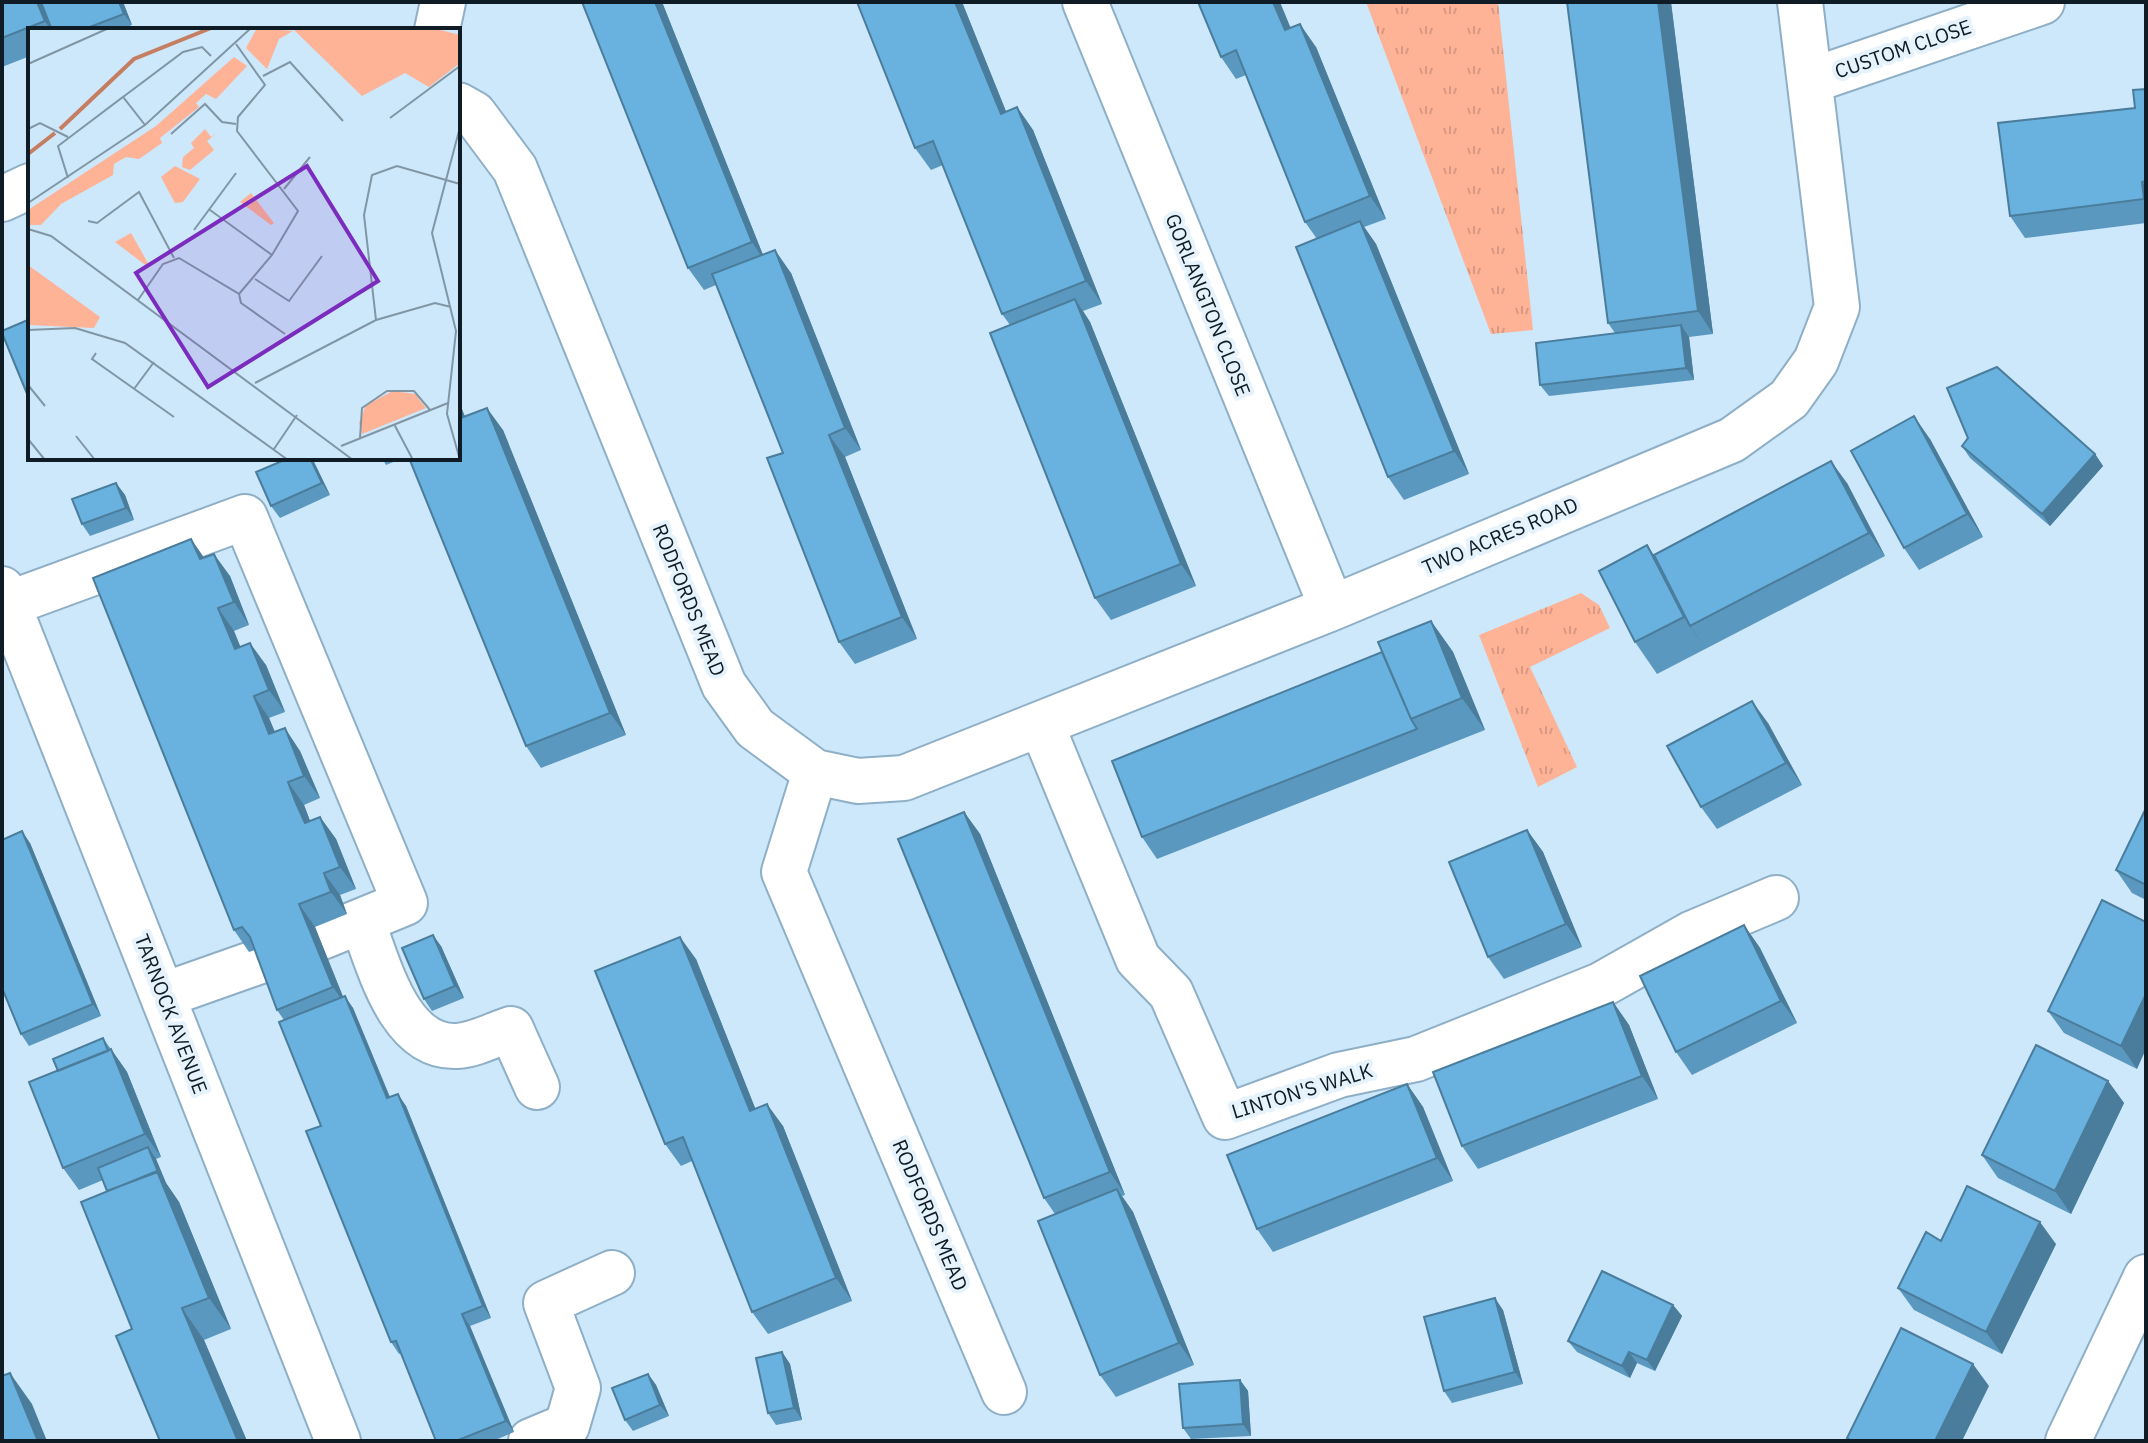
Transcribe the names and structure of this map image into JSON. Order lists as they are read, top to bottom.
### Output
{
  "streets": {
    "street": [
      "CUSTOM CLOSE",
      "GORLANGTON CLOSE",
      "TWO ACRES ROAD",
      "RODFORDS MEAD",
      "TARNOCK AVENUE",
      "LINTON'S WALK"
    ]
  },
  "crossings": [
    ["CUSTOM CLOSE", "TWO ACRES ROAD"],
    ["GORLANGTON CLOSE", "TWO ACRES ROAD"],
    ["TWO ACRES ROAD", "RODFORDS MEAD"],
    ["TWO ACRES ROAD", "LINTON'S WALK"]
  ]
}
